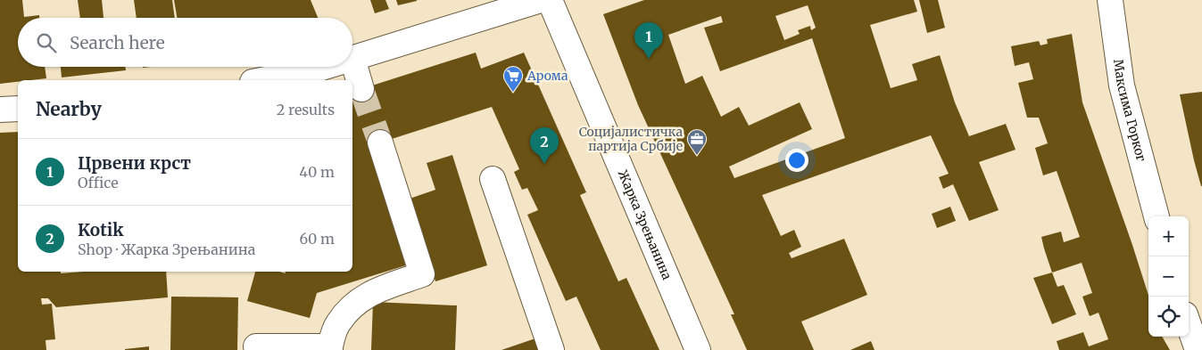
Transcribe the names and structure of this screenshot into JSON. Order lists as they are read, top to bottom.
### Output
{
  "streets": {
    "street": ["Максима Горког", "Жарка Зрењанина"]
  },
  "places": {
    "supermarket": ["Арома"],
    "office": ["Социјалистичка партија Србије"]
  },
  "page": {
    "search": "Search here",
    "pins": ["1", "2"],
    "heading": ["Nearby", "2 results"],
    "list": [
      {
        "mark": "1",
        "name": "Црвени крст",
        "note": "Office",
        "value": "40 m"
      },
      {
        "mark": "2",
        "name": "Kotik",
        "note": "Shop · Жарка Зрењанина",
        "value": "60 m"
      }
    ],
    "map_buttons": ["+", "−"]
  }
}
